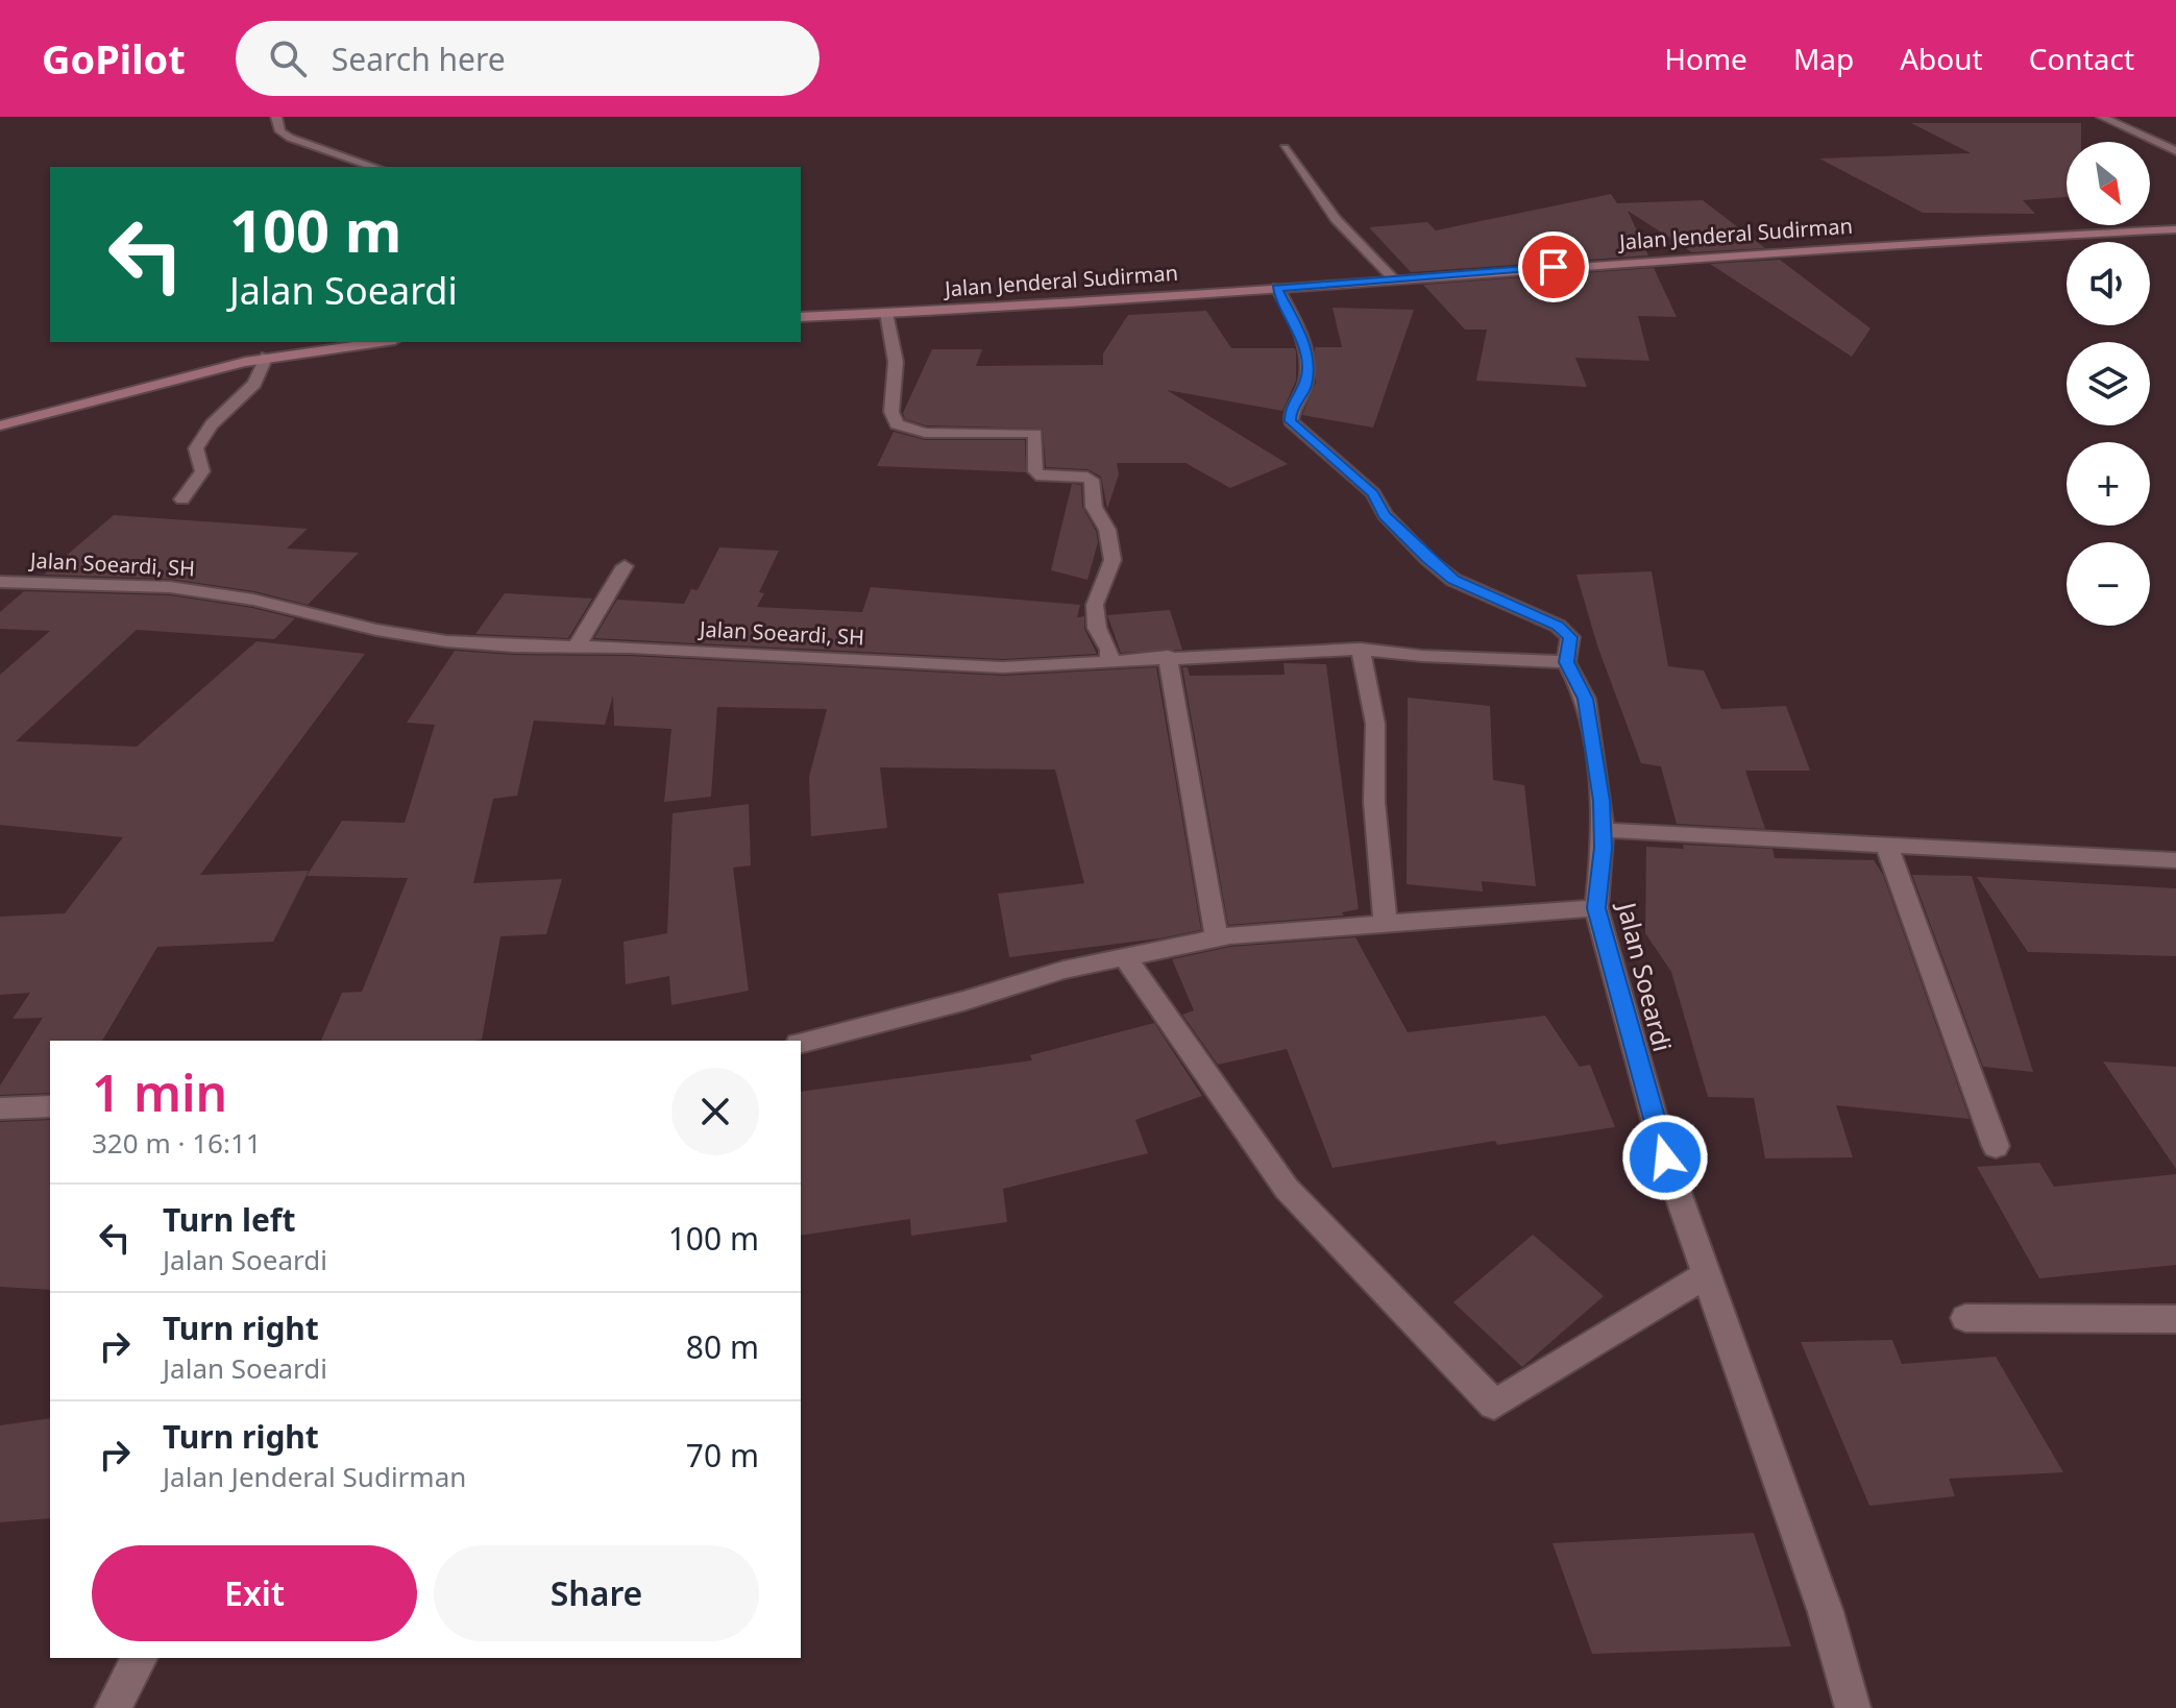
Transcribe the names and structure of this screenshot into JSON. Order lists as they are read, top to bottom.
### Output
{
  "streets": {
    "main road": ["Jalan Jenderal Sudirman"],
    "street": ["Jalan Soeardi, SH", "Jalan Soeardi"]
  },
  "crossings": [
    ["Jalan Jenderal Sudirman", "Jalan Soeardi"],
    ["Jalan Soeardi, SH", "Jalan Soeardi"]
  ],
  "north": "bottom right",
  "page": {
    "header": "GoPilot",
    "search": "Search here",
    "nav": [
      "Home",
      "Map",
      "About",
      "Contact"
    ],
    "map_buttons": ["+", "−"],
    "turn": ["100 m", "Jalan Soeardi"],
    "heading": ["1 min", "320 m · 16:11"],
    "list": [
      {
        "name": "Turn left",
        "note": "Jalan Soeardi",
        "value": "100 m"
      },
      {
        "name": "Turn right",
        "note": "Jalan Soeardi",
        "value": "80 m"
      },
      {
        "name": "Turn right",
        "note": "Jalan Jenderal Sudirman",
        "value": "70 m"
      }
    ],
    "buttons": ["Exit", "Share"]
  }
}
